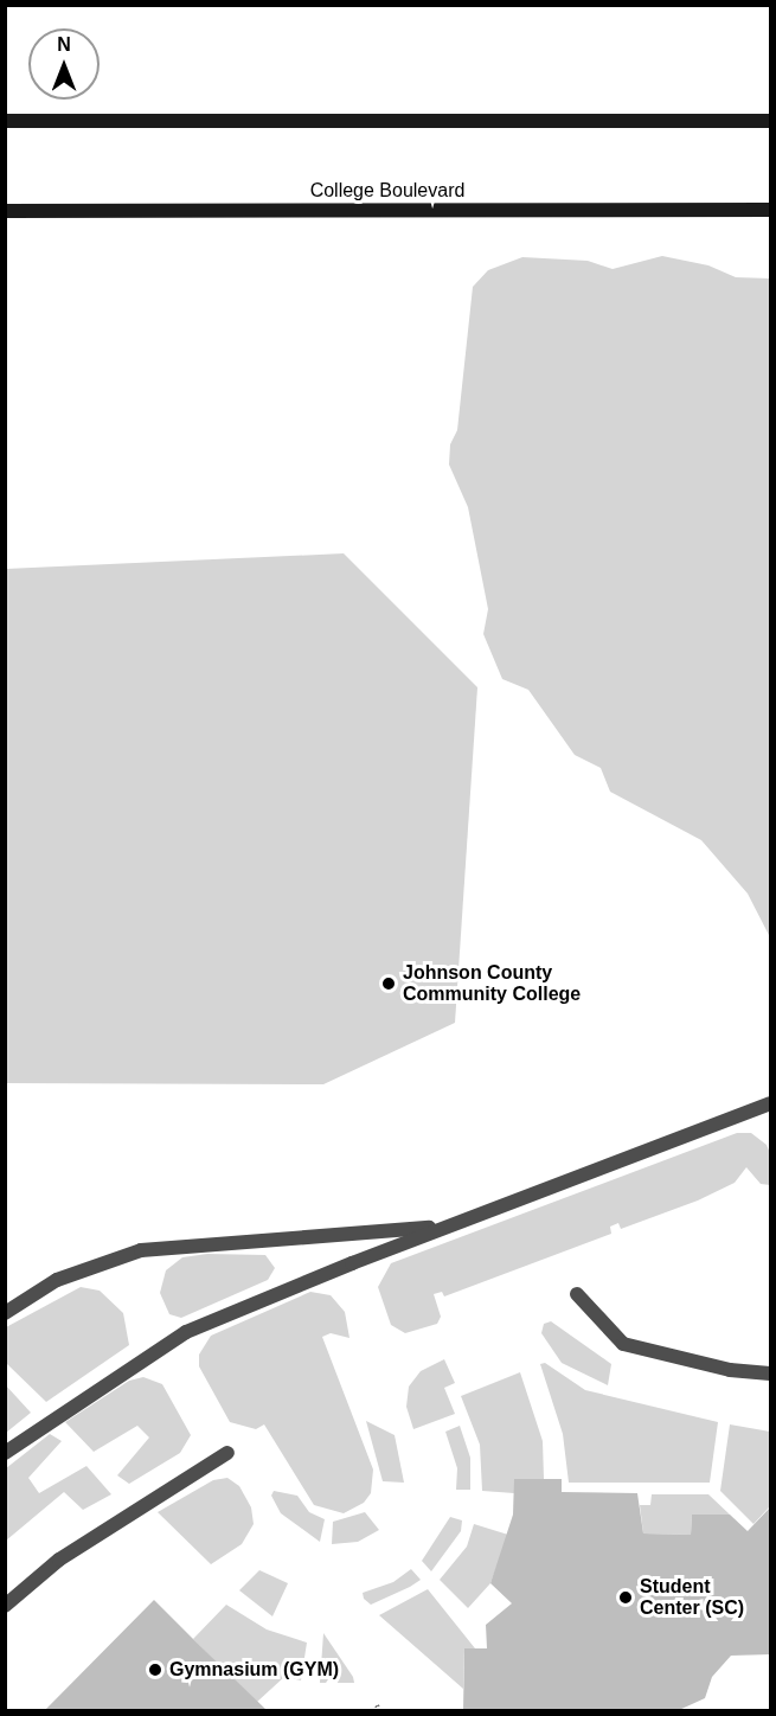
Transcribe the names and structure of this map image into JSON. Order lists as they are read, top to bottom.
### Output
{
  "streets": {
    "main road": ["College Boulevard"]
  },
  "places": ["Johnson County Community College", "Student Center (SC)", "Gymnasium (GYM)"],
  "north": "top"
}
